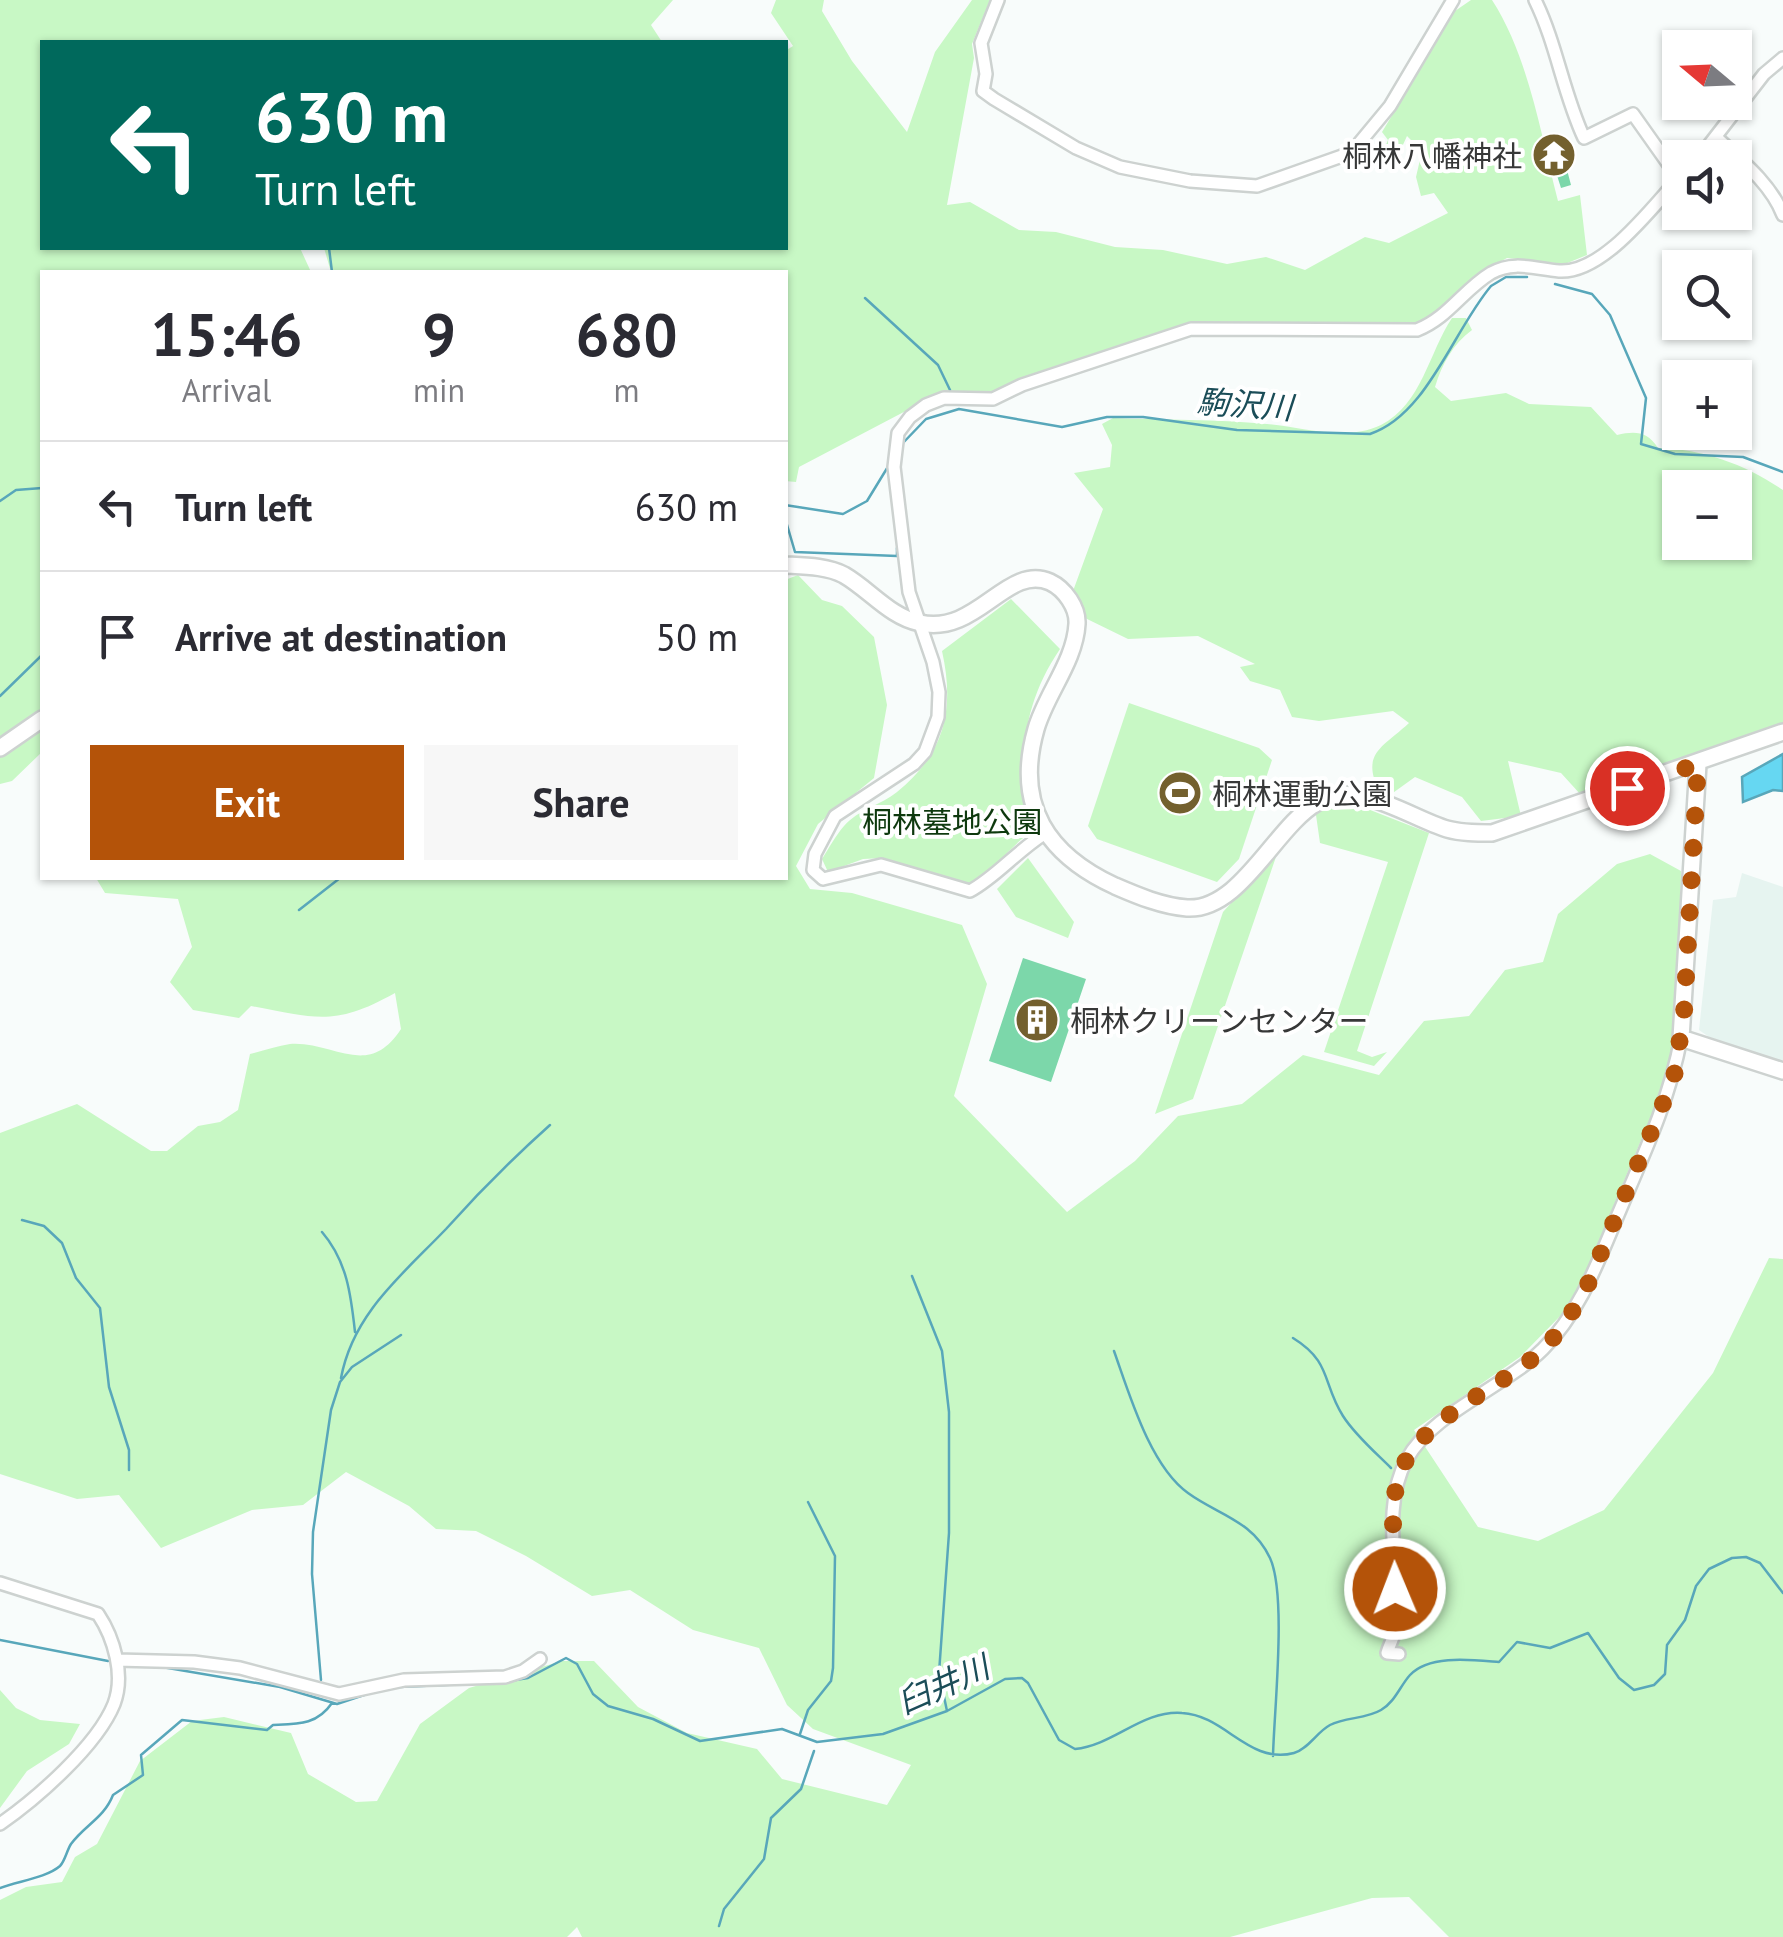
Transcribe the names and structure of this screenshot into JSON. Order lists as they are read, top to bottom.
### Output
{
  "water": ["駒沢川", "臼井川"],
  "parks": ["桐林墓地公園"],
  "places": {
    "temple": ["桐林八幡神社"],
    "sports": ["桐林運動公園"],
    "building": ["桐林クリーンセンター"]
  },
  "north": "left",
  "page": {
    "map_buttons": ["+", "−"],
    "turn": ["630 m", "Turn left"],
    "eta": [
      "15:46",
      "Arrival",
      "9",
      "min",
      "680",
      "m"
    ],
    "list": [
      {
        "name": "Turn left",
        "value": "630 m"
      },
      {
        "name": "Arrive at destination",
        "value": "50 m"
      }
    ],
    "buttons": ["Exit", "Share"]
  }
}
